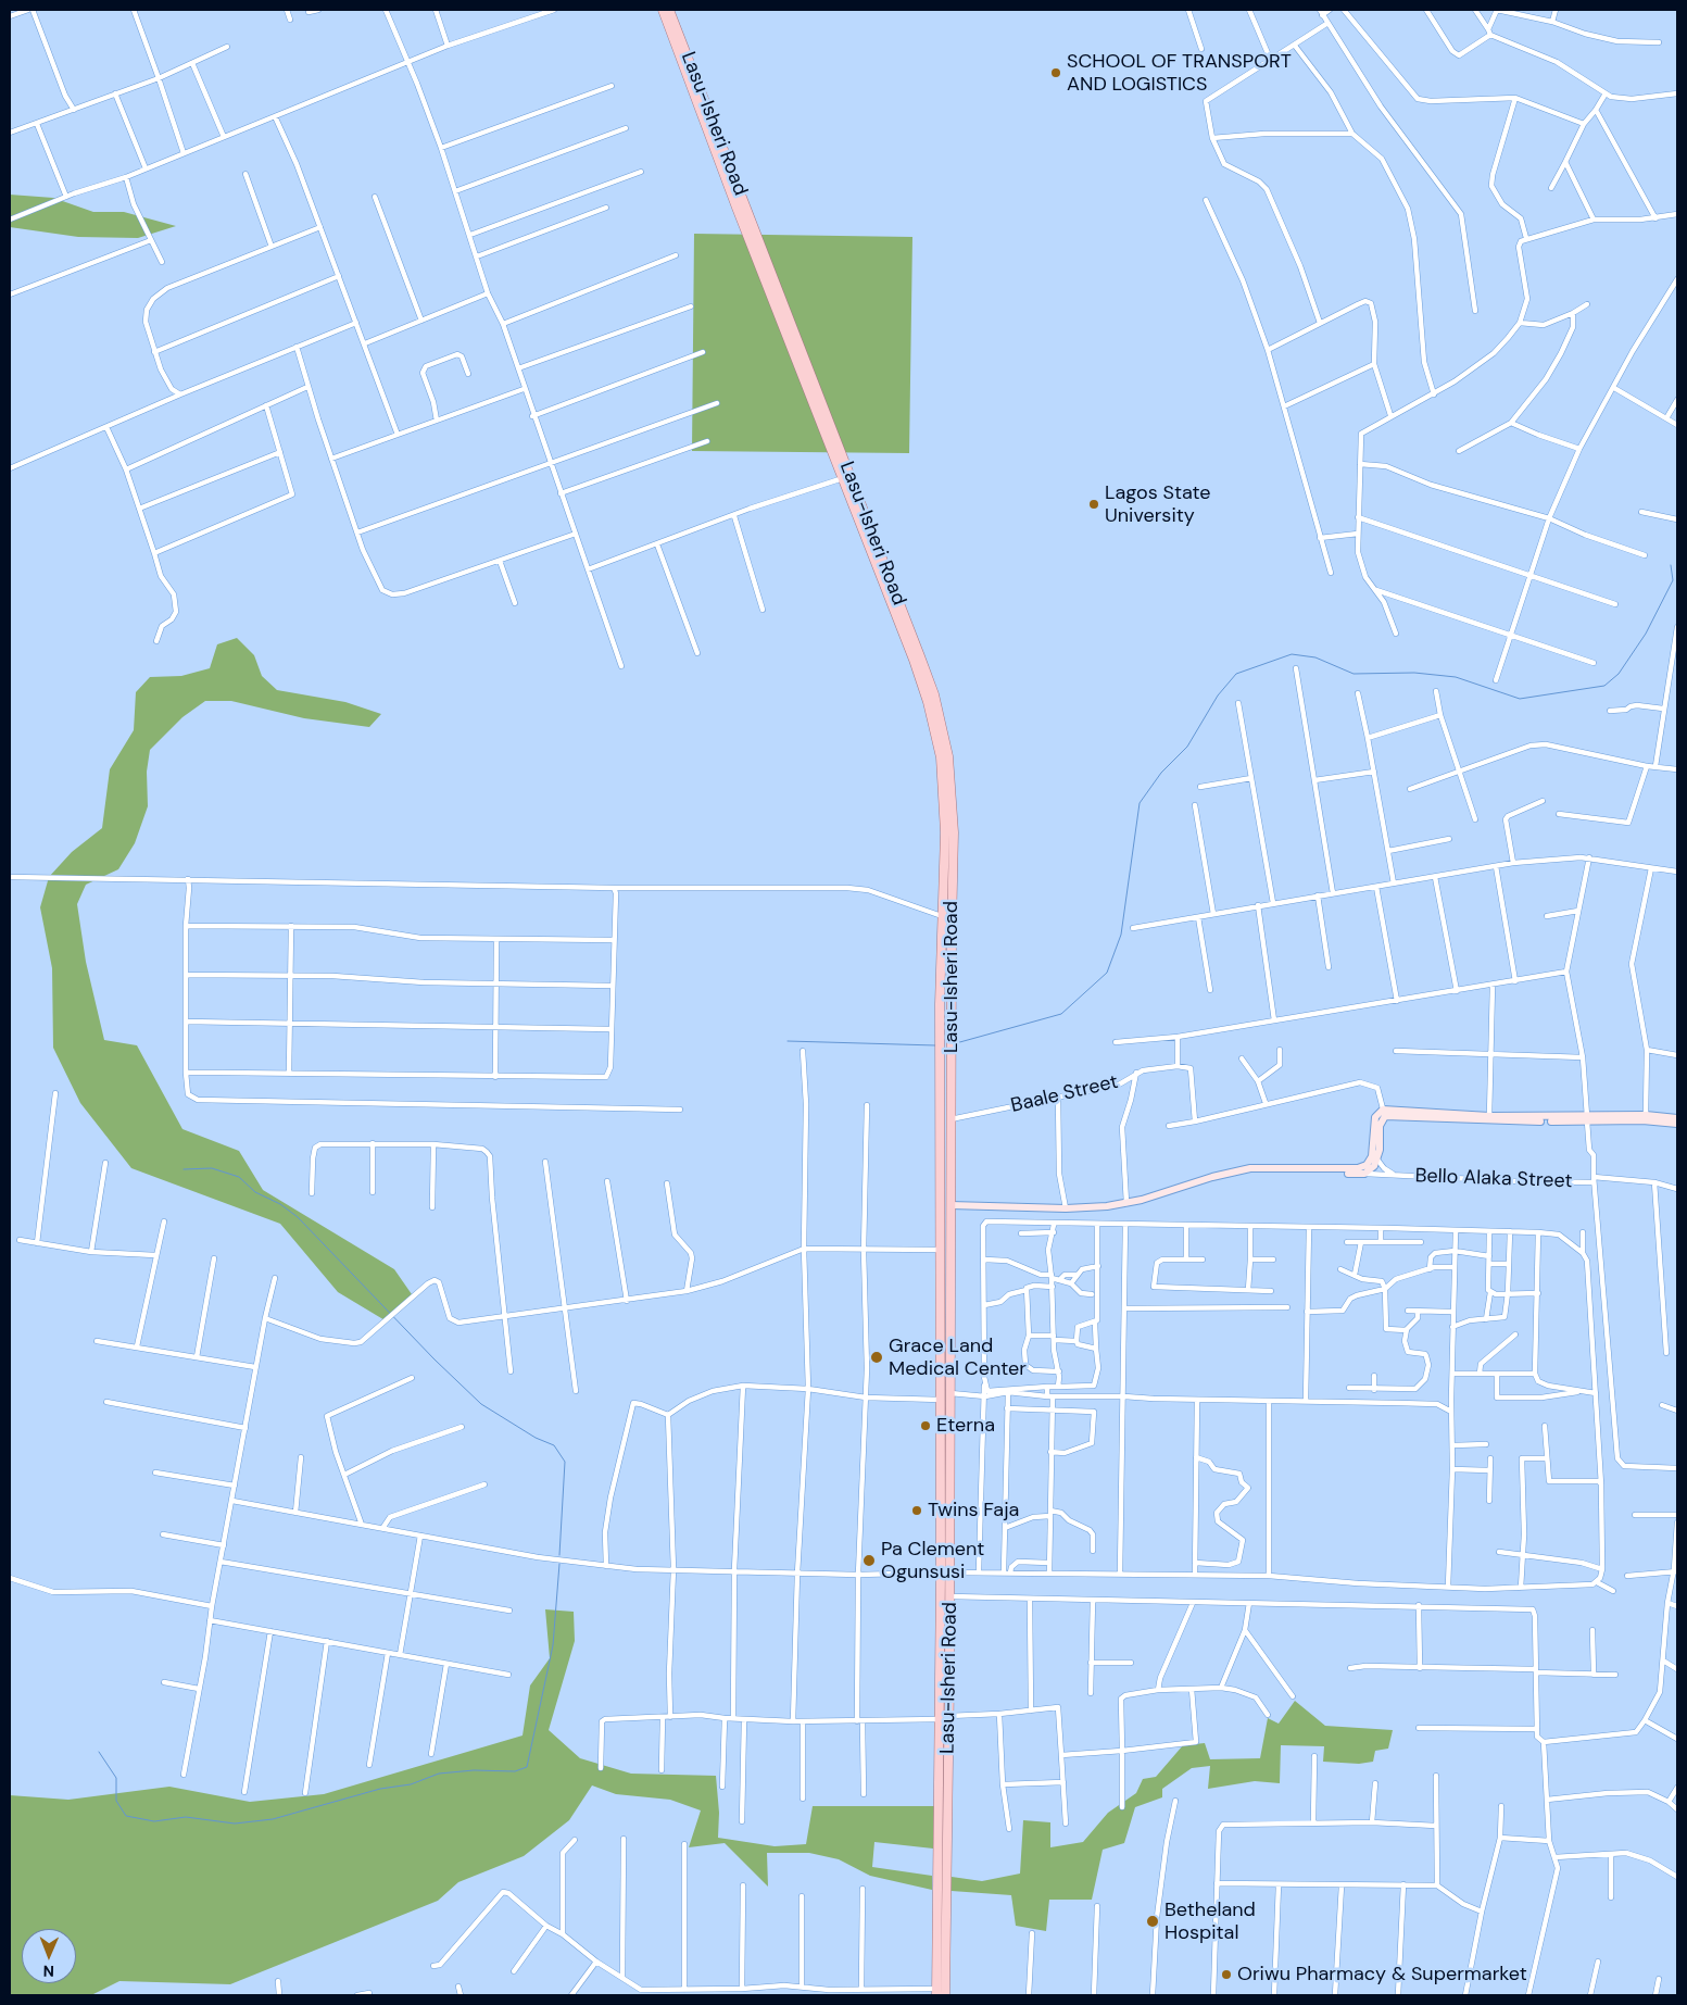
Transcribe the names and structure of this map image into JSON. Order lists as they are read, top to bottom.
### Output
{
  "streets": {
    "main road": ["Lasu-Isheri Road"],
    "street": ["Baale Street", "Bello Alaka Street"]
  },
  "crossings": [
    ["Lasu-Isheri Road", "Baale Street"]
  ],
  "places": [
    "SCHOOL OF TRANSPORT AND LOGISTICS",
    "Lagos State University",
    "Grace Land Medical Center",
    "Eterna",
    "Twins Faja",
    "Pa Clement Ogunsusi",
    "Betheland Hospital",
    "Oriwu Pharmacy & Supermarket"
  ],
  "north": "bottom"
}
